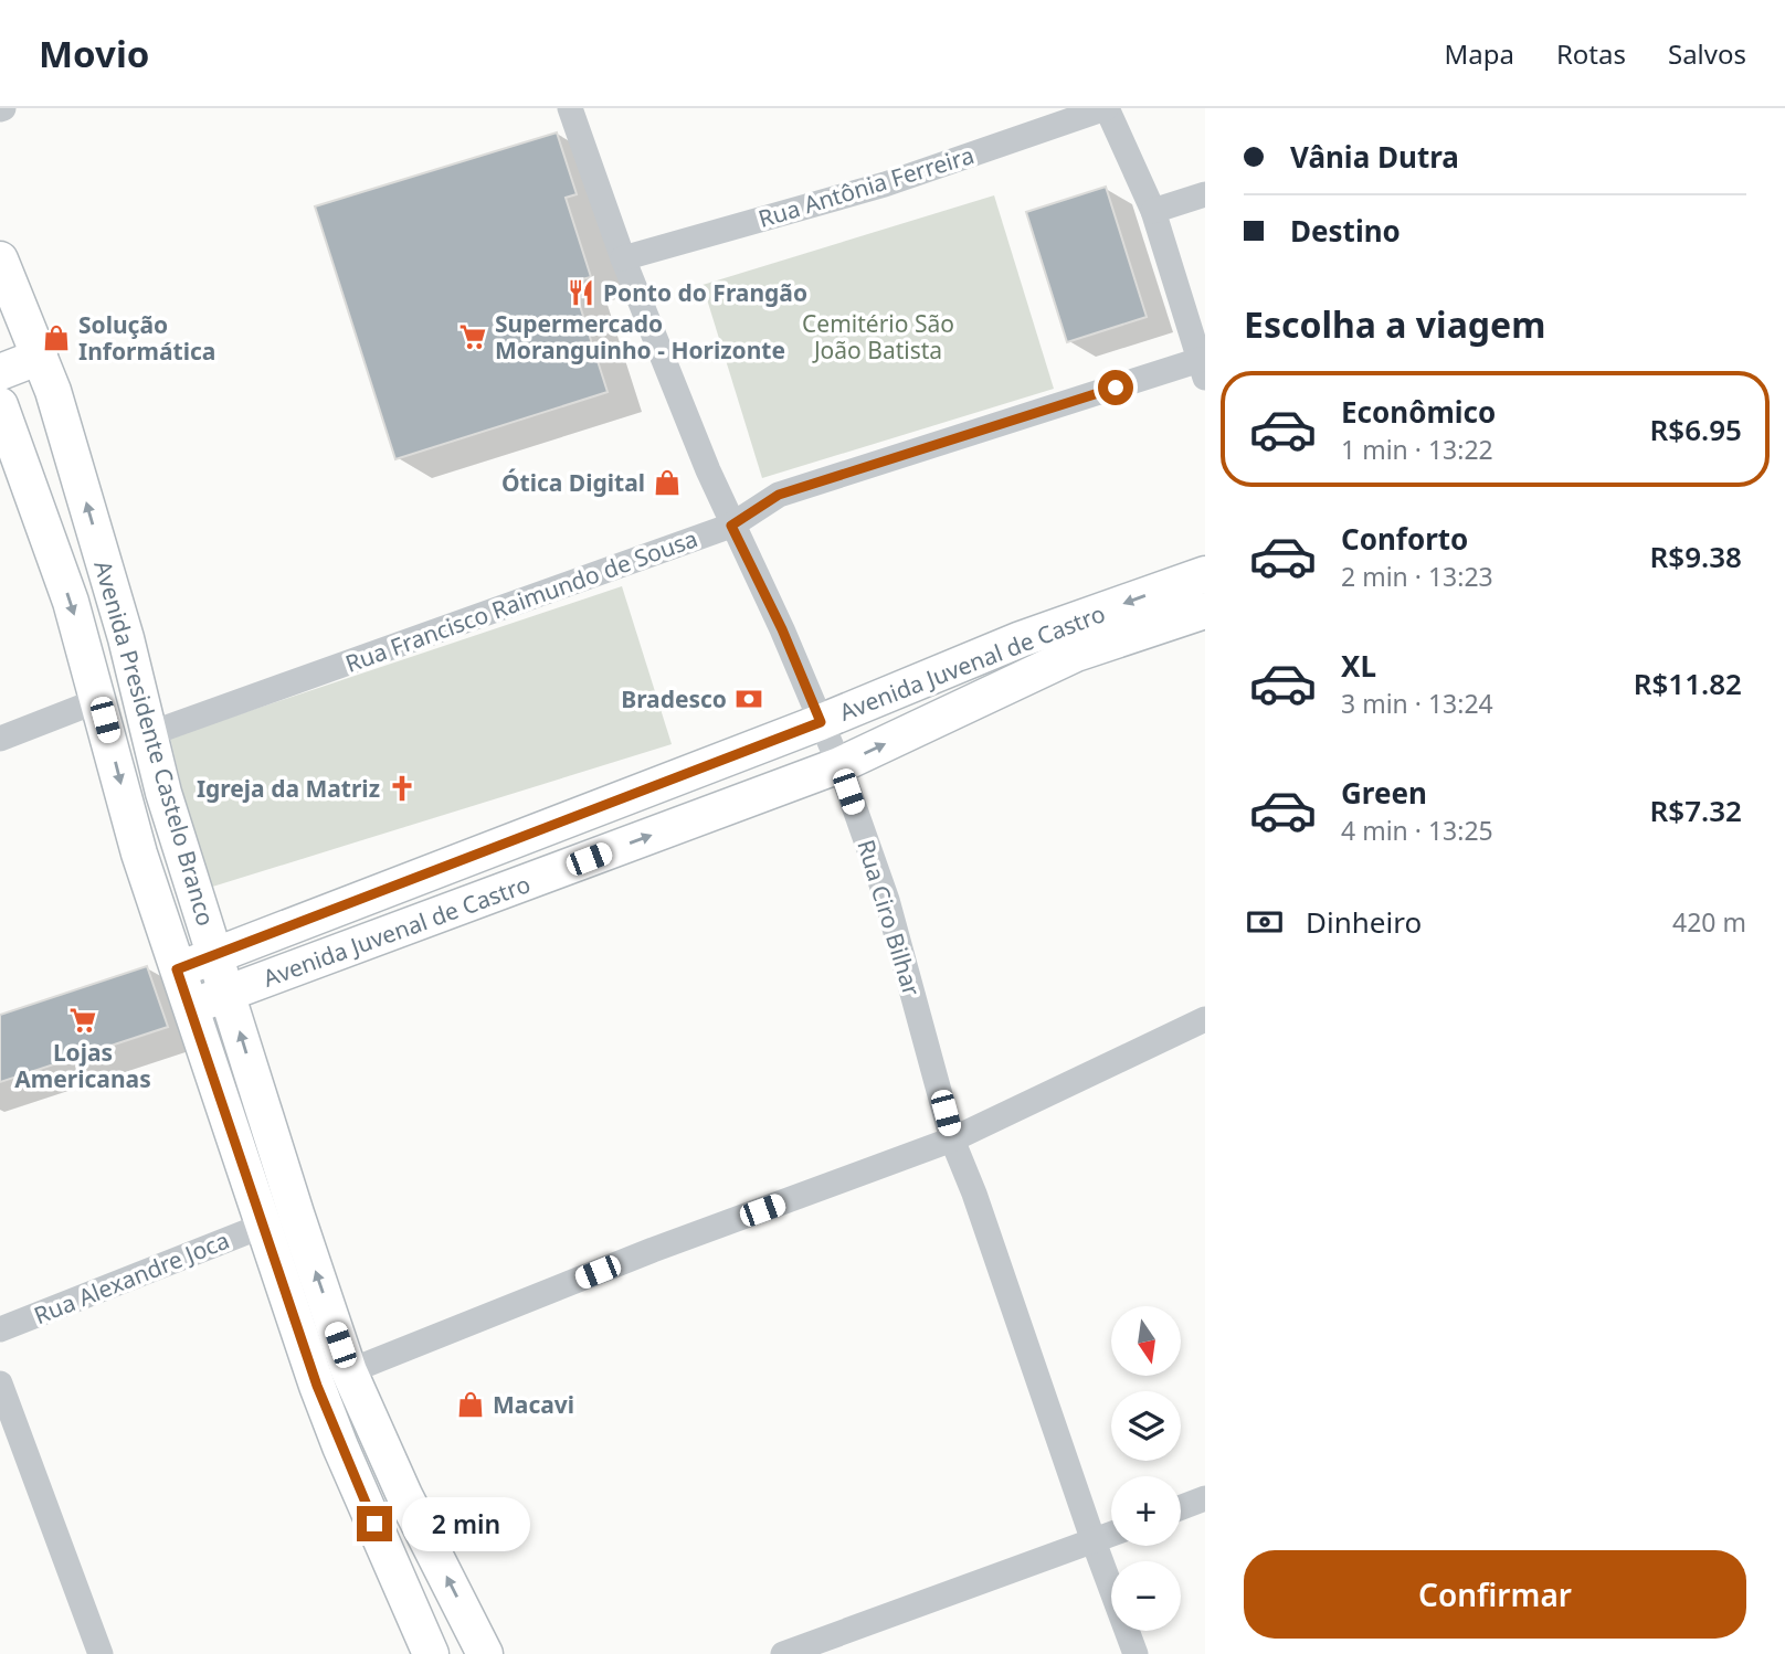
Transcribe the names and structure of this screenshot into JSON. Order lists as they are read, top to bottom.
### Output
{
  "streets": {
    "main road": ["Avenida Juvenal de Castro", "Avenida Presidente Castelo Branco"],
    "street": [
      "Rua Antônia Ferreira",
      "Rua Francisco Raimundo de Sousa",
      "Rua Ciro Bilhar",
      "Rua Alexandre Joca"
    ]
  },
  "crossings": [
    ["Rua Antônia Ferreira", "Rua Ciro Bilhar"],
    ["Rua Francisco Raimundo de Sousa", "Avenida Presidente Castelo Branco"],
    ["Rua Francisco Raimundo de Sousa", "Rua Ciro Bilhar"],
    ["Avenida Juvenal de Castro", "Avenida Presidente Castelo Branco"],
    ["Avenida Juvenal de Castro", "Rua Ciro Bilhar"],
    ["Avenida Presidente Castelo Branco", "Rua Alexandre Joca"]
  ],
  "parks": ["Cemitério São João Batista"],
  "places": {
    "restaurant": ["Ponto do Frangão"],
    "supermarket": ["Supermercado Moranguinho - Horizonte", "Lojas Americanas"],
    "shop": ["Solução Informática", "Ótica Digital", "Macavi"],
    "bank": ["Bradesco"],
    "church": ["Igreja da Matriz"]
  },
  "north": "bottom",
  "page": {
    "header": "Movio",
    "nav": ["Mapa", "Rotas", "Salvos"],
    "banner": ["Vânia Dutra", "Destino"],
    "heading": "Escolha a viagem",
    "list": [
      {
        "name": "Econômico",
        "note": "1 min · 13:22",
        "value": "R$6.95"
      },
      {
        "name": "Conforto",
        "note": "2 min · 13:23",
        "value": "R$9.38"
      },
      {
        "name": "XL",
        "note": "3 min · 13:24",
        "value": "R$11.82"
      },
      {
        "name": "Green",
        "note": "4 min · 13:25",
        "value": "R$7.32"
      }
    ],
    "pay": ["Dinheiro", "420 m"],
    "map_buttons": ["+", "−"],
    "bubble": "2 min",
    "buttons": "Confirmar"
  }
}
